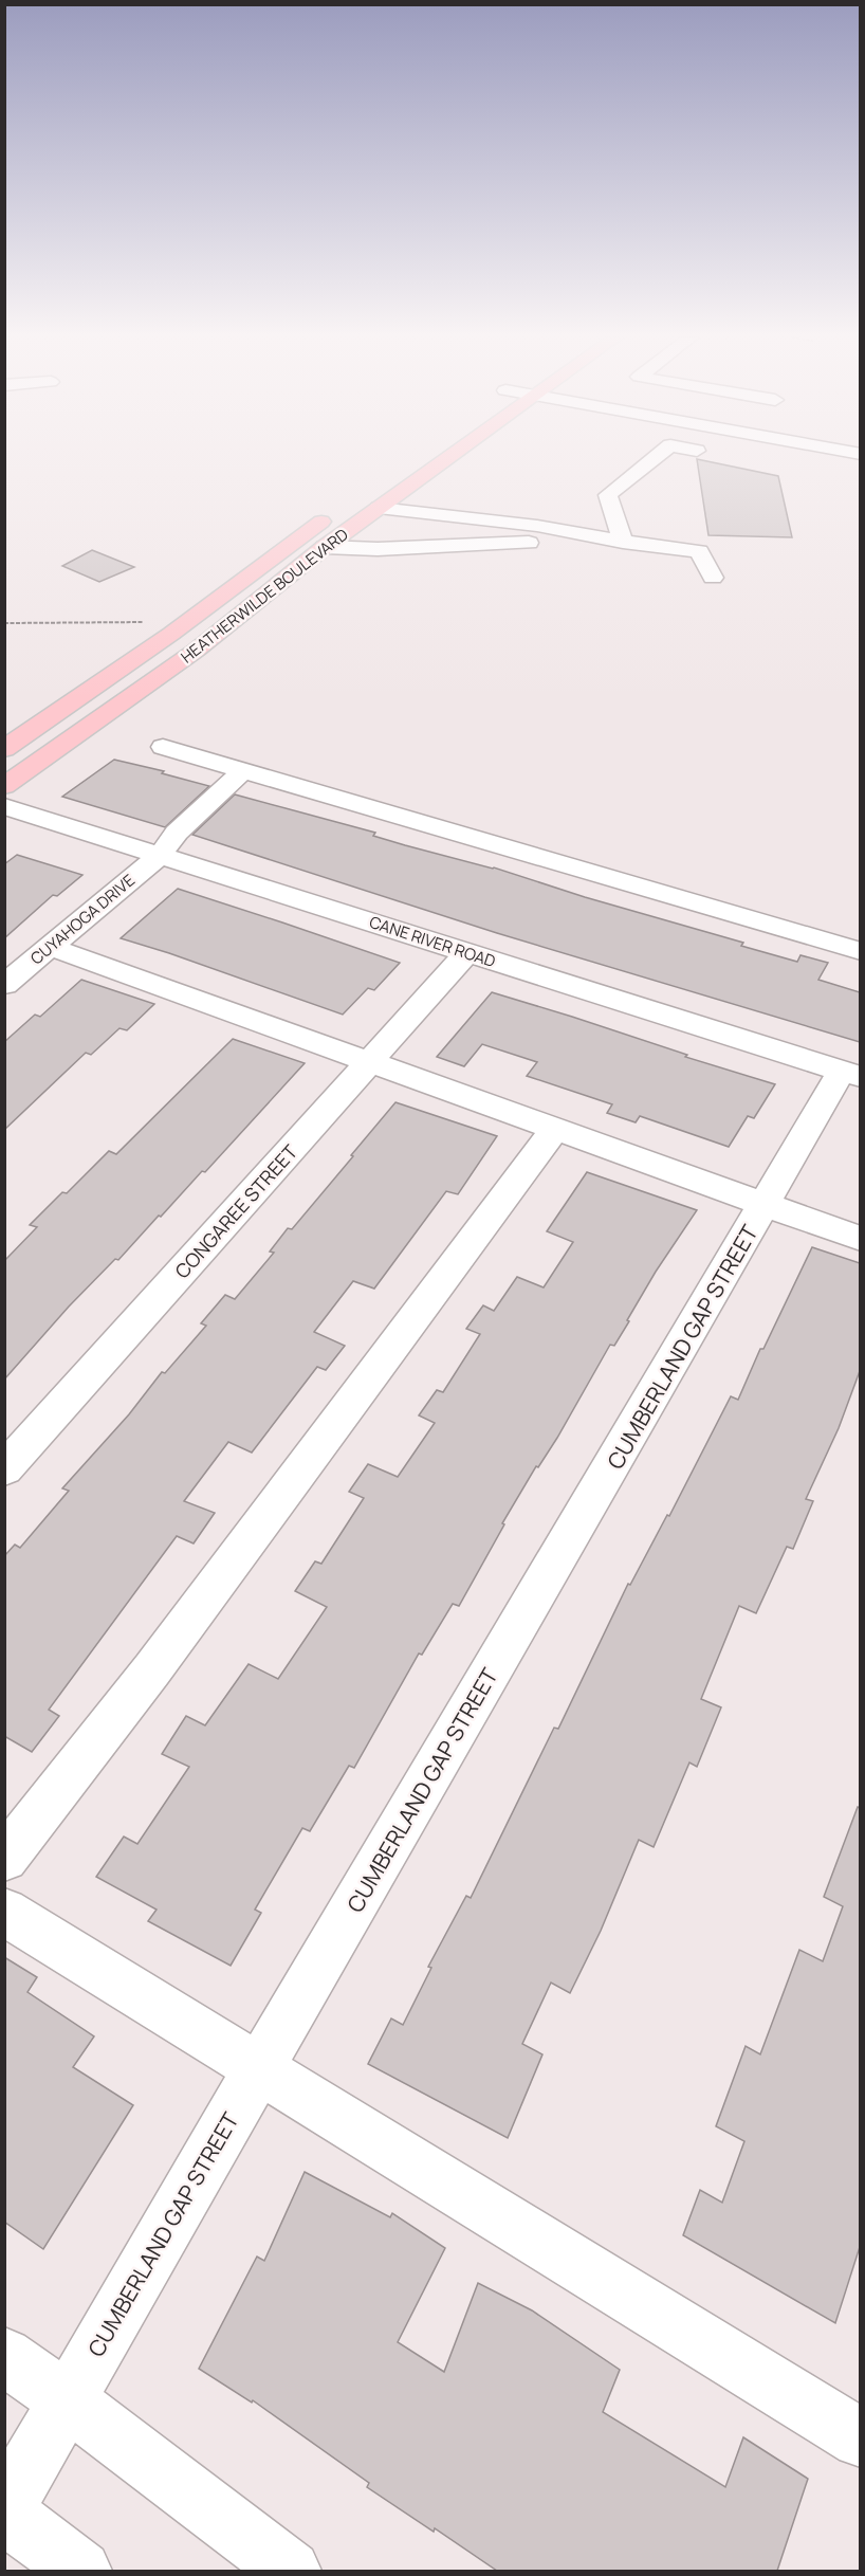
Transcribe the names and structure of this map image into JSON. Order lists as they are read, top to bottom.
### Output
{
  "streets": {
    "main road": ["HEATHERWILDE BOULEVARD"],
    "street": [
      "CUYAHOGA DRIVE",
      "CANE RIVER ROAD",
      "CONGAREE STREET",
      "CUMBERLAND GAP STREET"
    ]
  },
  "crossings": [
    ["CUYAHOGA DRIVE", "CANE RIVER ROAD"],
    ["CANE RIVER ROAD", "CONGAREE STREET"],
    ["CANE RIVER ROAD", "CUMBERLAND GAP STREET"]
  ]
}
